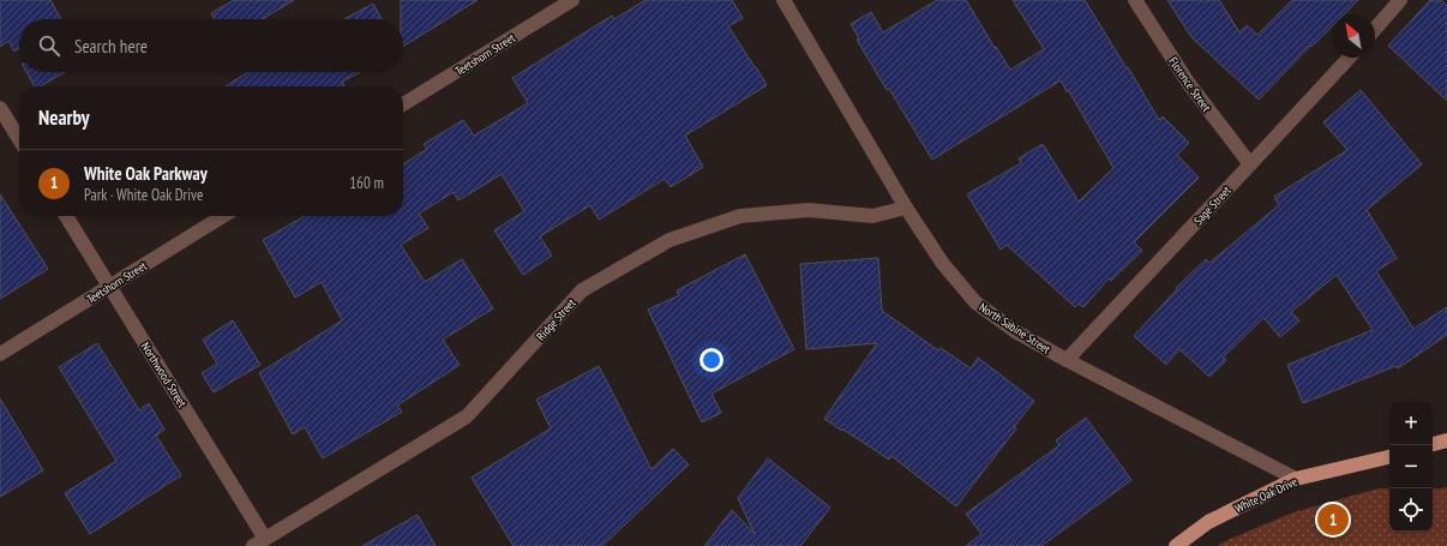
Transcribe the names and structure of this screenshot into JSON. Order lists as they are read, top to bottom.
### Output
{
  "streets": {
    "main road": ["White Oak Drive"],
    "street": [
      "Teetshorn Street",
      "Florence Street",
      "Sage Street",
      "Ridge Street",
      "North Sabine Street",
      "Northwood Street"
    ]
  },
  "crossings": [
    ["Teetshorn Street", "Northwood Street"],
    ["Florence Street", "Sage Street"],
    ["Sage Street", "North Sabine Street"],
    ["Ridge Street", "North Sabine Street"],
    ["Ridge Street", "Northwood Street"],
    ["North Sabine Street", "White Oak Drive"]
  ],
  "north": "top left",
  "page": {
    "search": "Search here",
    "heading": "Nearby",
    "list": [
      {
        "mark": "1",
        "name": "White Oak Parkway",
        "note": "Park · White Oak Drive",
        "value": "160 m"
      }
    ],
    "map_buttons": ["+", "−"],
    "pins": "1"
  }
}
